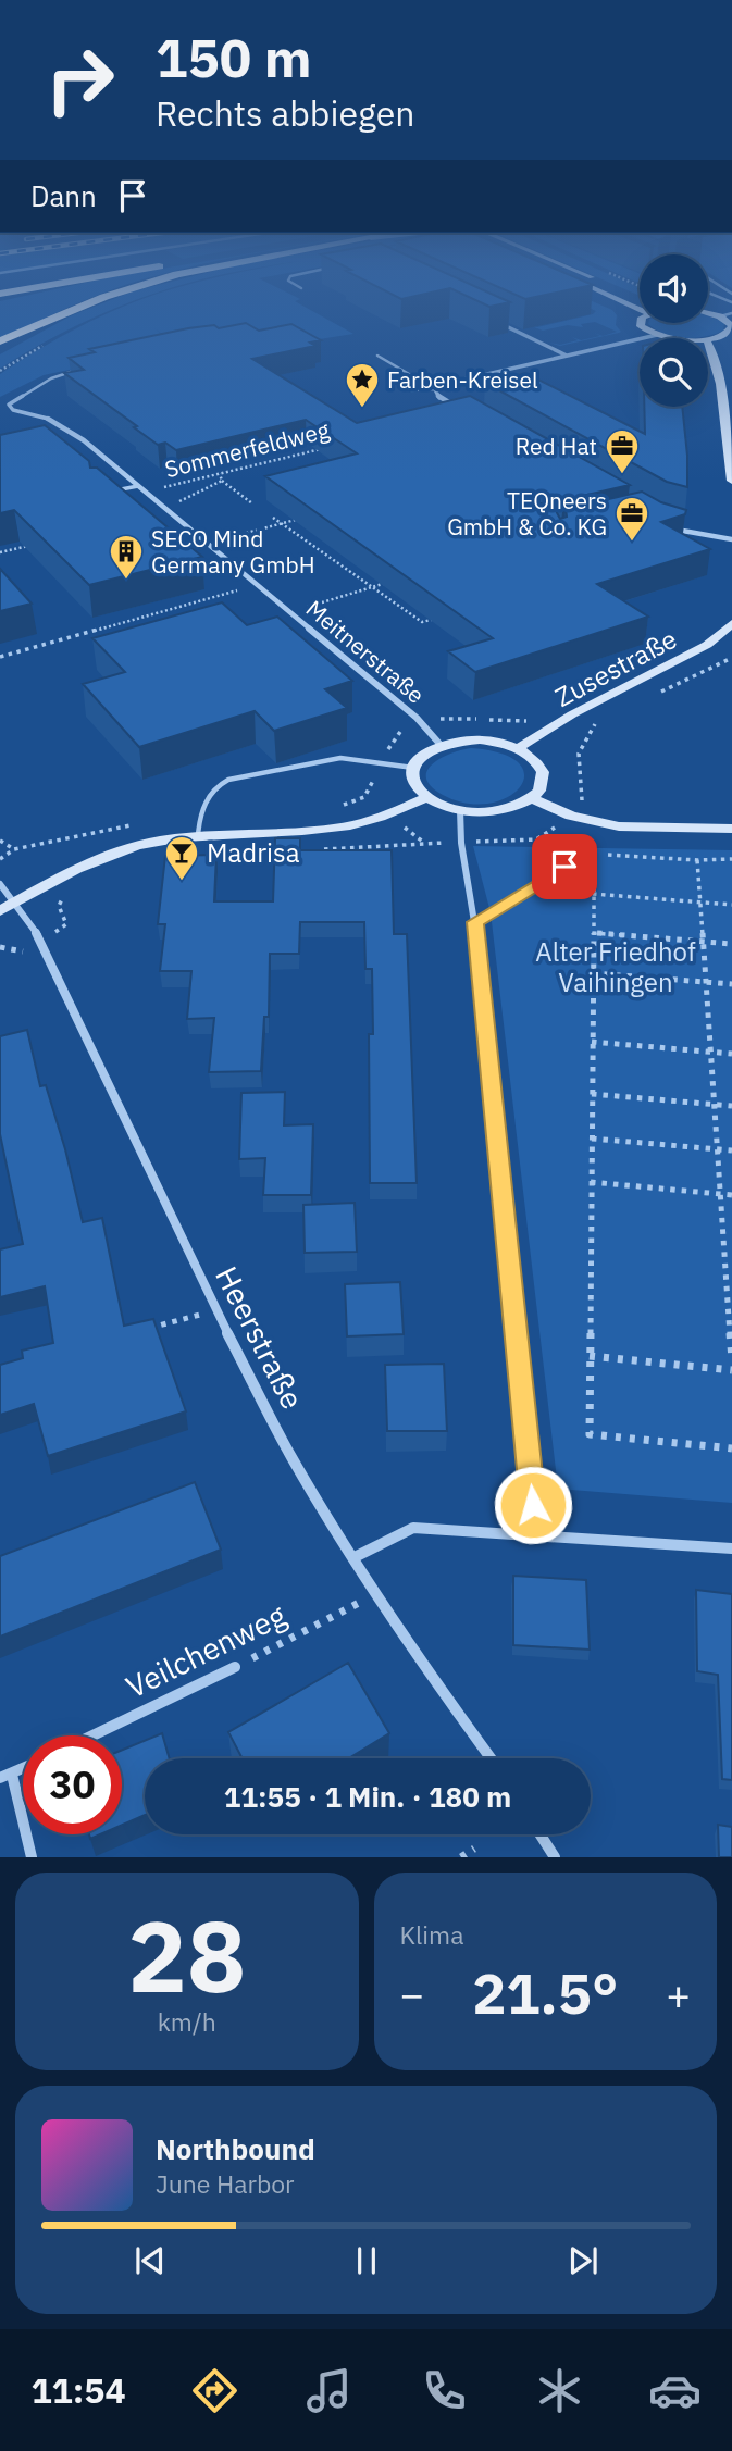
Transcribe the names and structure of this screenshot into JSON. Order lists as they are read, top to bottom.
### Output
{
  "streets": {
    "street": [
      "Meitnerstraße",
      "Zusestraße",
      "Heerstraße",
      "Veilchenweg"
    ],
    "path": ["Sommerfeldweg"]
  },
  "crossings": [
    ["Sommerfeldweg", "Meitnerstraße"],
    ["Heerstraße", "Veilchenweg"]
  ],
  "parks": ["Alter Friedhof Vaihingen"],
  "places": {
    "place": ["Farben-Kreisel"],
    "office": ["Red Hat", "TEQneers GmbH & Co. KG"],
    "building": ["SECO Mind Germany GmbH"],
    "bar": ["Madrisa"]
  },
  "page": {
    "turn": ["150 m", "Rechts abbiegen"],
    "then": "Dann",
    "limit": "30",
    "trip": "11:55 · 1 Min. · 180 m",
    "tile": [
      ["28", "km/h"],
      "Klima"
    ],
    "heat": ["−", "21.5°", "+"],
    "song": ["Northbound", "June Harbor"],
    "tabs": "11:54"
  }
}
